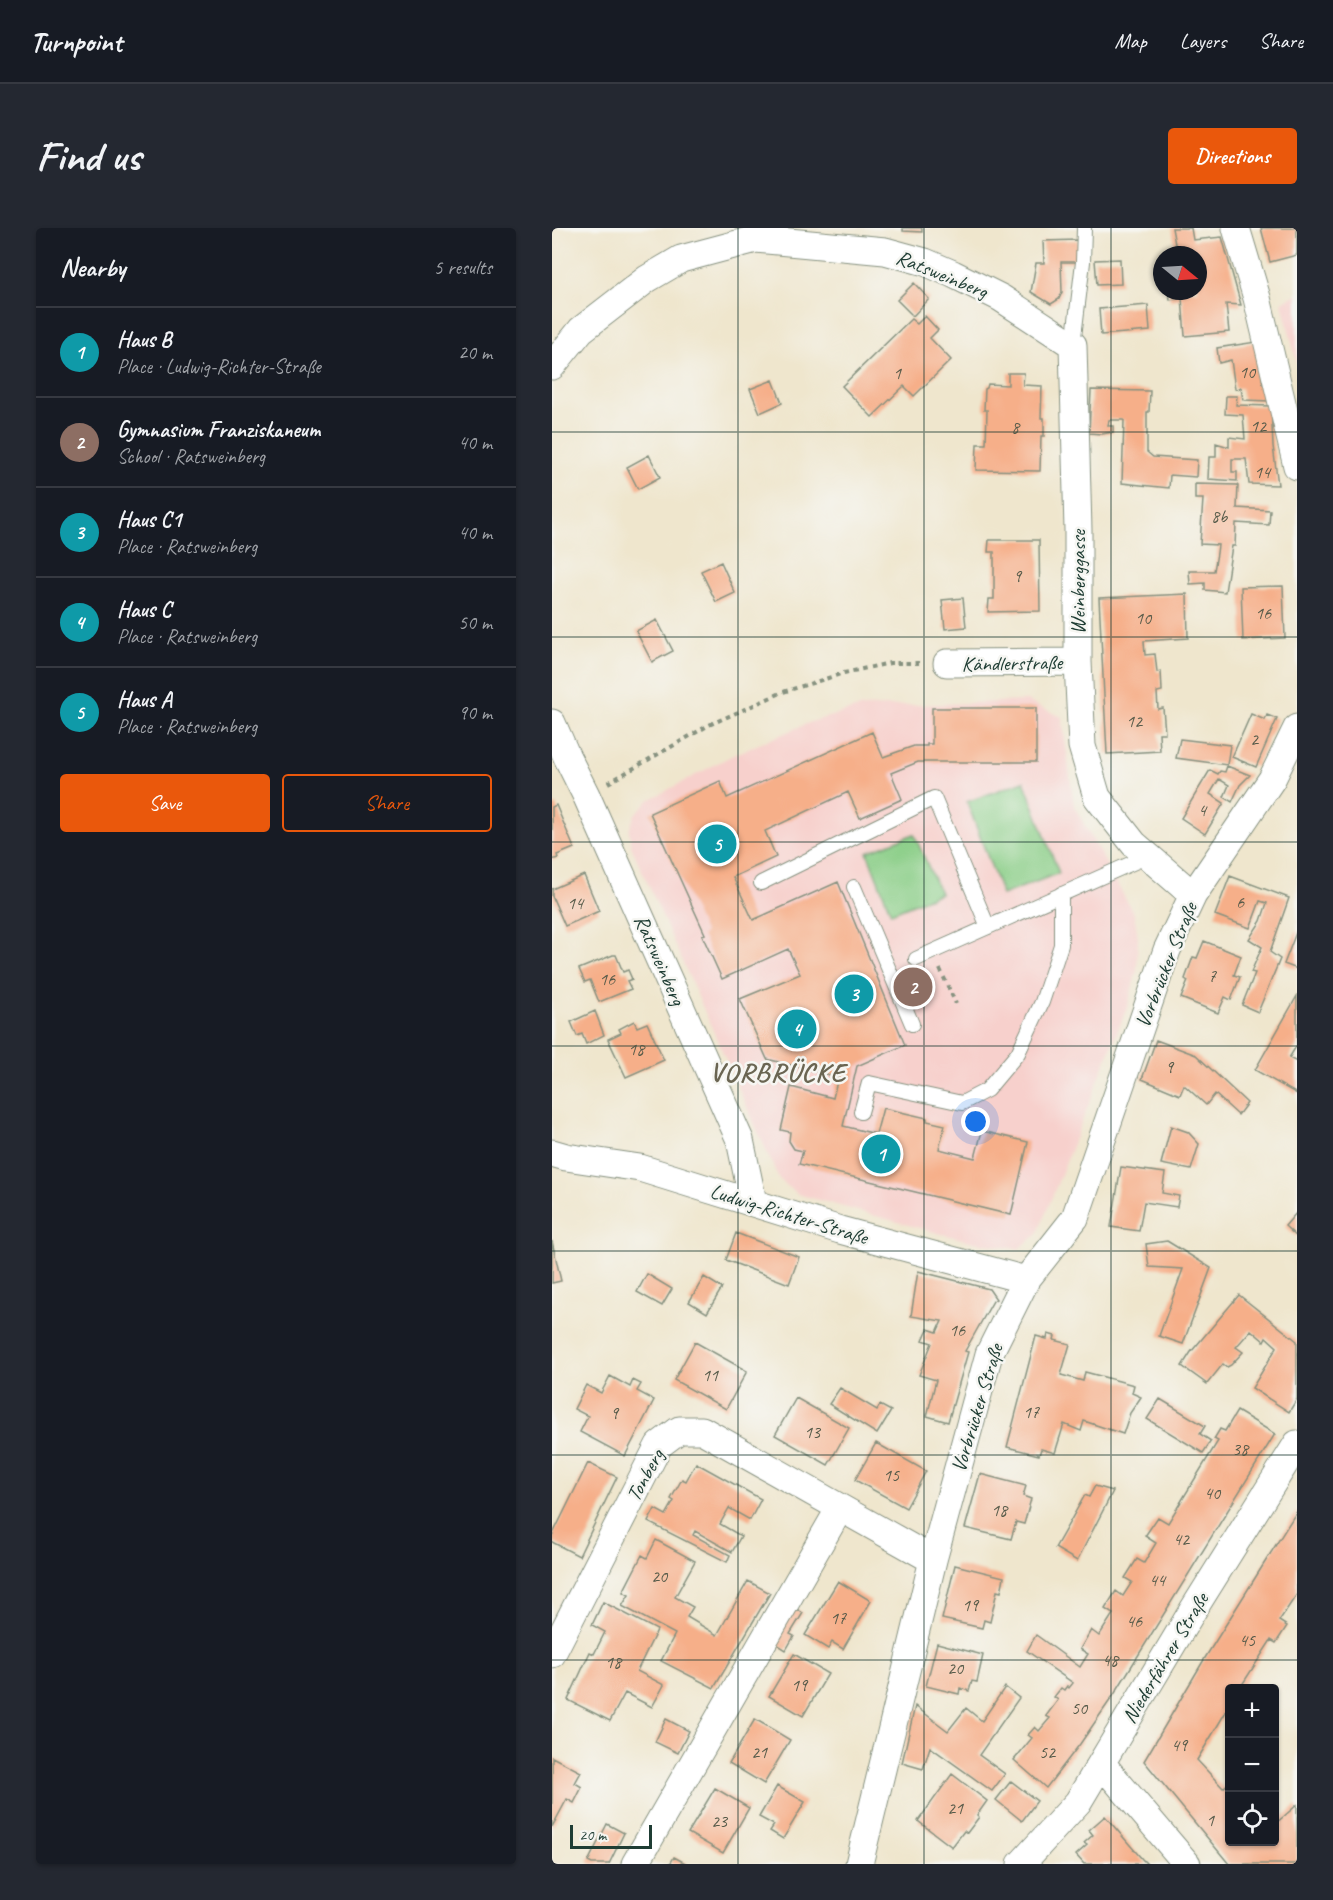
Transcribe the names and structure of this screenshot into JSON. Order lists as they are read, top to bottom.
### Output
{
  "streets": {
    "street": [
      "Ratsweinberg",
      "Weinberggasse",
      "Kändlerstraße",
      "Vorbrücker Straße",
      "Ludwig-Richter-Straße",
      "Tonberg",
      "Niederfährer Straße"
    ]
  },
  "crossings": [
    ["Ratsweinberg", "Weinberggasse"],
    ["Ratsweinberg", "Ludwig-Richter-Straße"],
    ["Weinberggasse", "Kändlerstraße"],
    ["Weinberggasse", "Vorbrücker Straße"],
    ["Vorbrücker Straße", "Ludwig-Richter-Straße"],
    ["Vorbrücker Straße", "Tonberg"]
  ],
  "districts": ["VORBRÜCKE"],
  "house_numbers": [
    "10",
    "1",
    "12",
    "8",
    "14",
    "8b",
    "9",
    "16",
    "10",
    "12",
    "2",
    "4",
    "6",
    "14",
    "7",
    "16",
    "18",
    "9",
    "16",
    "11",
    "17",
    "9",
    "13",
    "38",
    "15",
    "40",
    "18",
    "42",
    "20",
    "44",
    "19",
    "17",
    "46",
    "45",
    "48",
    "18",
    "20",
    "19",
    "50",
    "49",
    "21",
    "52",
    "21",
    "1",
    "23"
  ],
  "scale_bar": "20 m",
  "north": "right",
  "page": {
    "header": "Turnpoint",
    "nav": ["Map", "Layers", "Share"],
    "buttons": [
      "Directions",
      ["Save", "Share"]
    ],
    "title": "Find us",
    "heading": ["Nearby", "5 results"],
    "list": [
      {
        "mark": "1",
        "name": "Haus B",
        "note": "Place · Ludwig-Richter-Straße",
        "value": "20 m"
      },
      {
        "mark": "2",
        "name": "Gymnasium Franziskaneum",
        "note": "School · Ratsweinberg",
        "value": "40 m"
      },
      {
        "mark": "3",
        "name": "Haus C1",
        "note": "Place · Ratsweinberg",
        "value": "40 m"
      },
      {
        "mark": "4",
        "name": "Haus C",
        "note": "Place · Ratsweinberg",
        "value": "50 m"
      },
      {
        "mark": "5",
        "name": "Haus A",
        "note": "Place · Ratsweinberg",
        "value": "90 m"
      }
    ],
    "pins": [
      "5",
      "2",
      "3",
      "4",
      "1"
    ],
    "map_buttons": ["+", "−"],
    "scale": "20 m"
  }
}
